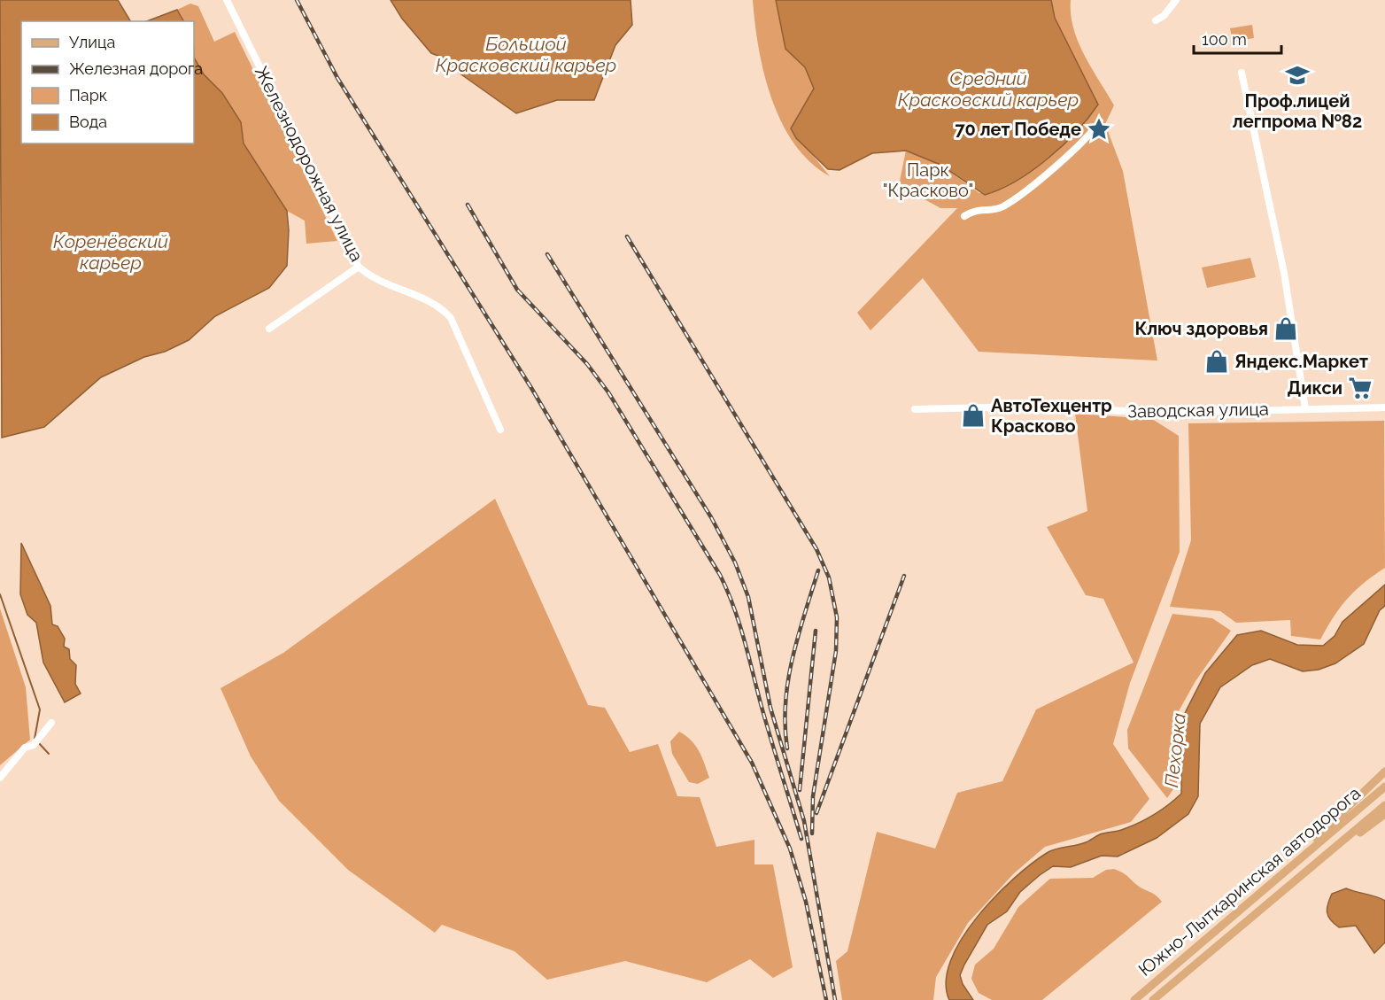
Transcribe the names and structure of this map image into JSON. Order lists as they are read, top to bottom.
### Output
{
  "streets": {
    "main road": ["Южно-Лыткаринская автодорога"],
    "street": ["Железнодорожная улица", "Заводская улица"]
  },
  "water": [
    "Большой Красковский карьер",
    "Средний Красковский карьер",
    "Коренёвский карьер",
    "Пехорка"
  ],
  "parks": ["Парк \"Красково\""],
  "places": {
    "school or university": ["Проф.лицей легпрома №82"],
    "place": ["70 лет Победе"],
    "shop": ["Ключ здоровья", "Яндекс.Маркет", "АвтоТехцентр Красково"],
    "supermarket": ["Дикси"]
  },
  "legend": [
    "Улица",
    "Железная дорога",
    "Парк",
    "Вода"
  ],
  "scale_bar": "100 m"
}
